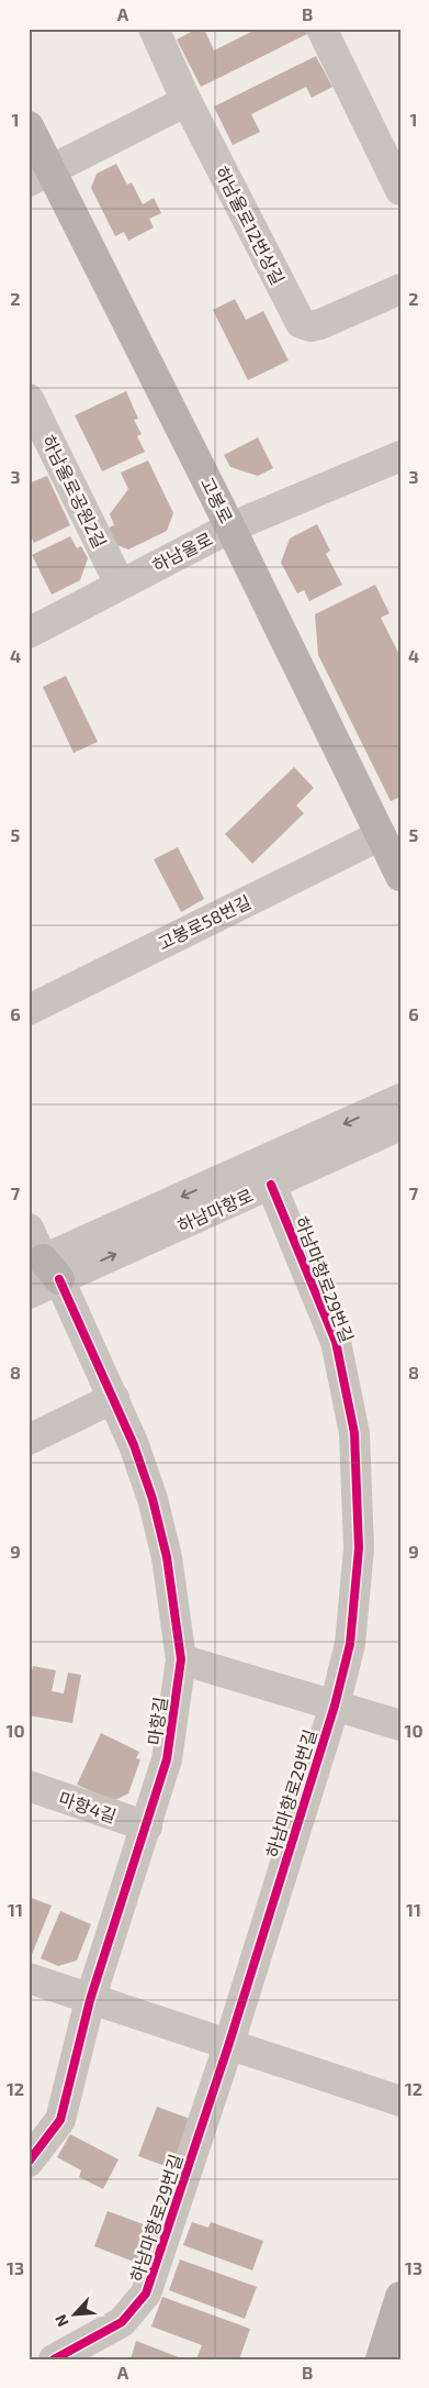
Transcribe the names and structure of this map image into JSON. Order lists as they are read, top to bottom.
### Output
{
  "streets": {
    "main road": ["고봉로"],
    "street": [
      "하남울로12번상길",
      "하남울로공원2길",
      "하남울로",
      "고봉로58번길",
      "하남마항로",
      "하남마항로29번길",
      "마항길",
      "마항4길"
    ]
  },
  "crossings": [
    ["하남울로공원2길", "하남울로"],
    ["고봉로", "하남울로"],
    ["고봉로", "고봉로58번길"],
    ["하남마항로", "하남마항로29번길"],
    ["하남마항로", "마항길"],
    ["마항길", "마항4길"]
  ],
  "north": "bottom left",
  "grid": {
    "columns": ["A", "B"],
    "rows": [
      "1",
      "2",
      "3",
      "4",
      "5",
      "6",
      "7",
      "8",
      "9",
      "10",
      "11",
      "12",
      "13"
    ]
  }
}
